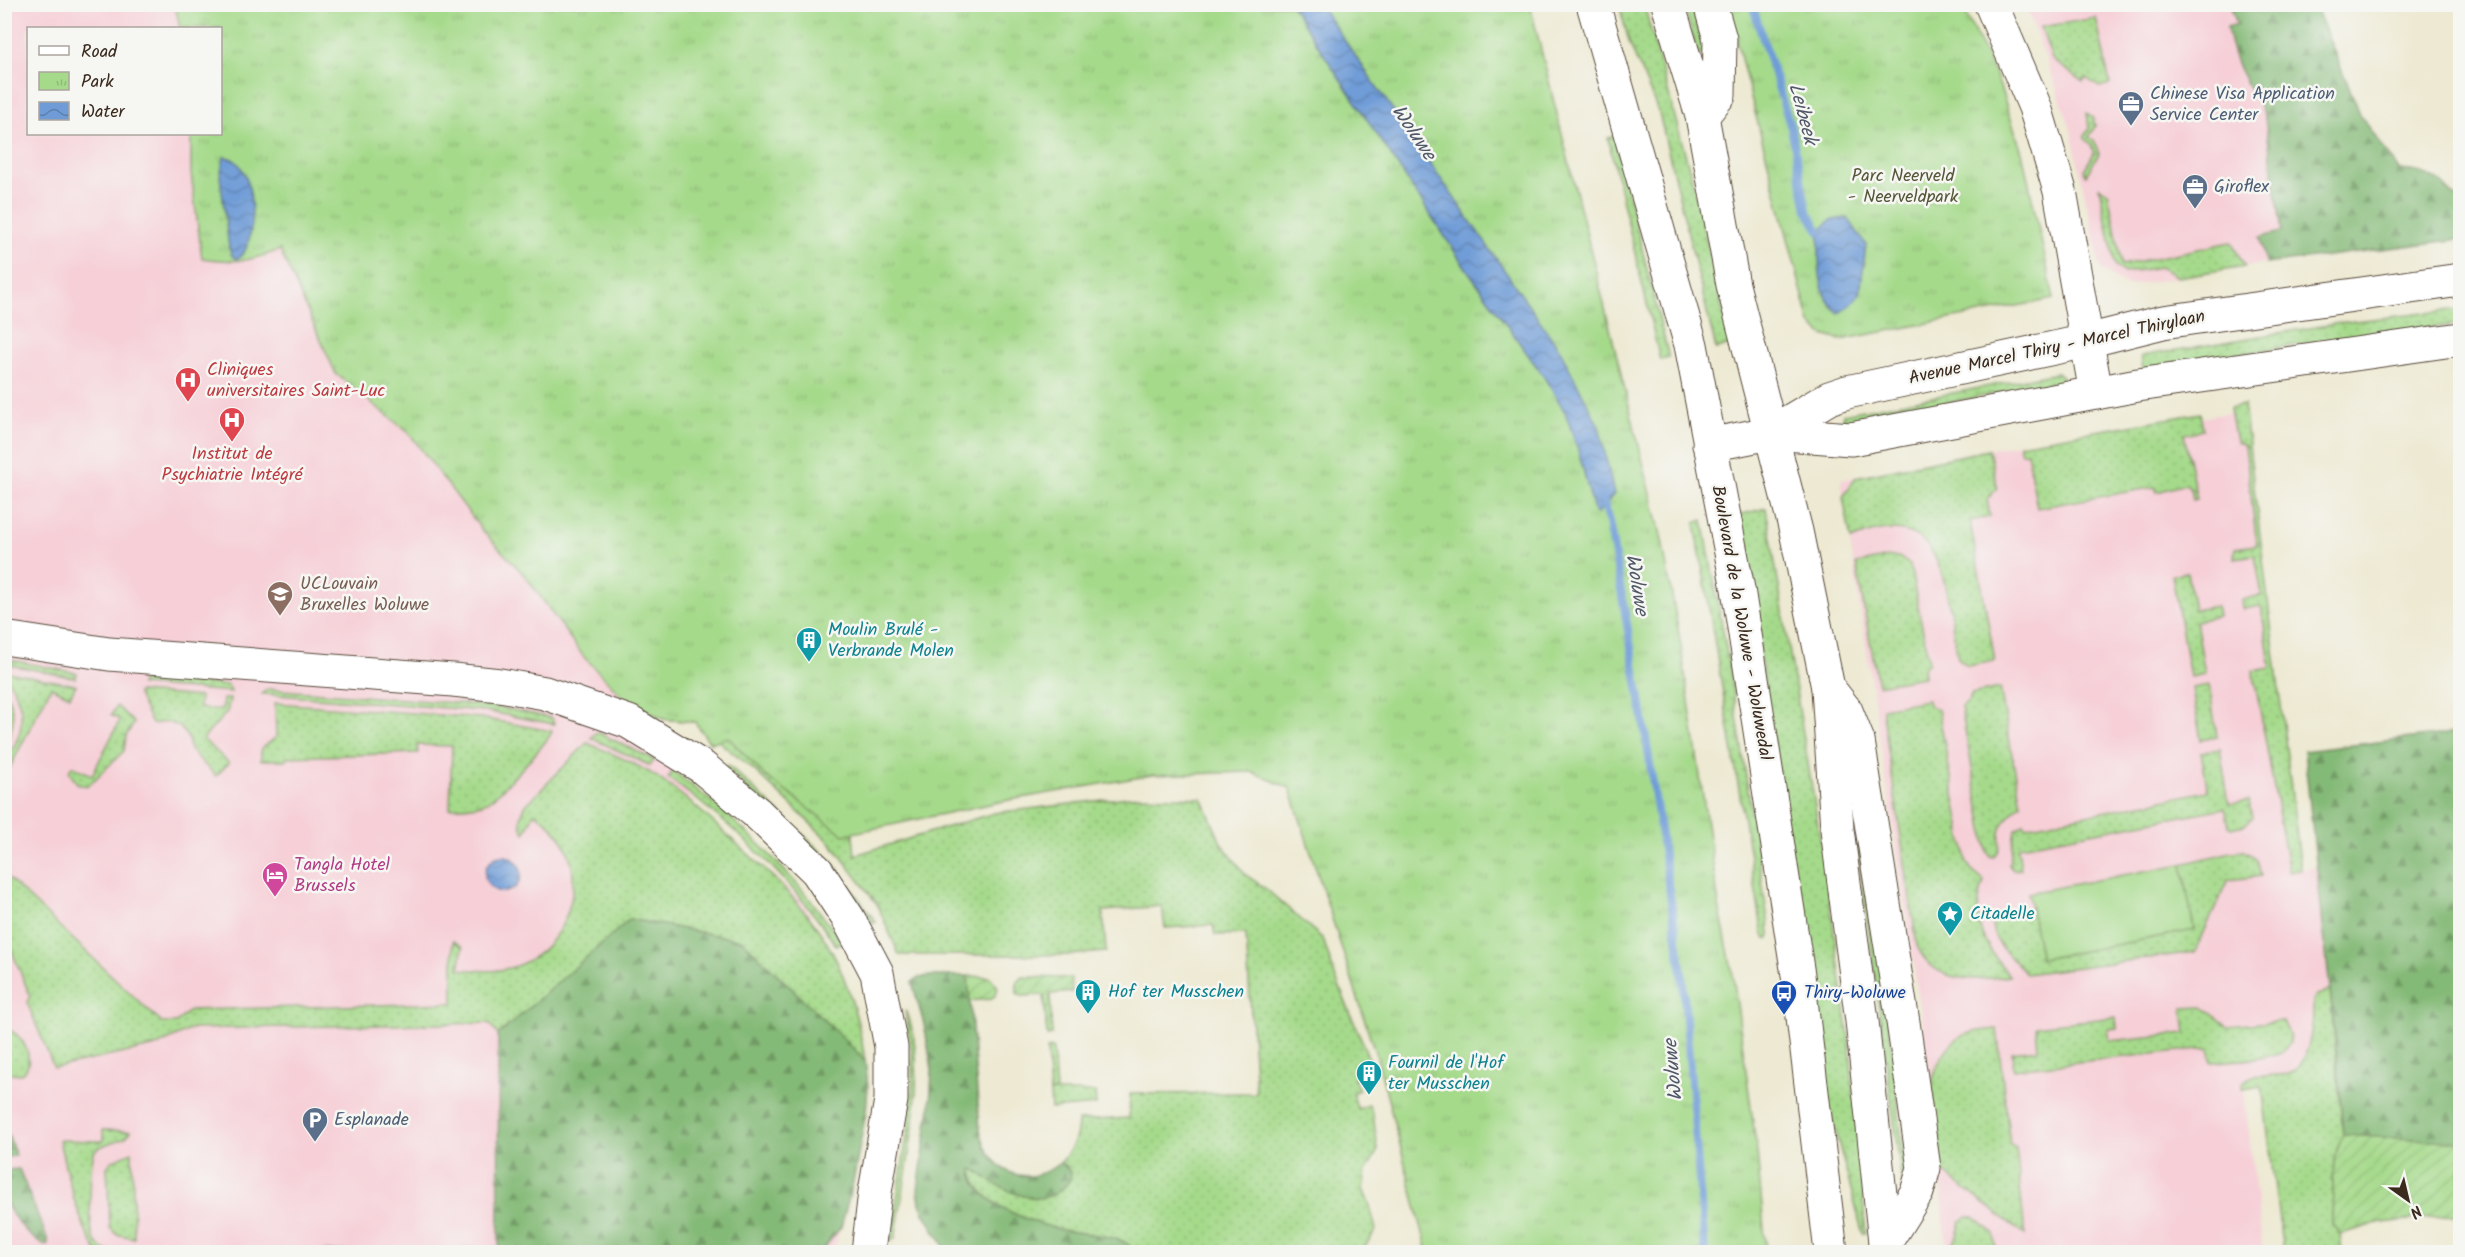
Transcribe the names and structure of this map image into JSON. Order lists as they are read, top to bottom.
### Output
{
  "streets": {
    "main road": ["Avenue Marcel Thiry - Marcel Thirylaan", "Boulevard de la Woluwe - Woluwedal"]
  },
  "crossings": [
    ["Avenue Marcel Thiry - Marcel Thirylaan", "Boulevard de la Woluwe - Woluwedal"]
  ],
  "water": ["Leibeek", "Woluwe"],
  "parks": ["Parc Neerveld - Neerveldpark"],
  "places": {
    "office": ["Chinese Visa Application Service Center", "Giroflex"],
    "hospital": ["Cliniques universitaires Saint-Luc", "Institut de Psychiatrie Intégré"],
    "school or university": ["UCLouvain Bruxelles Woluwe"],
    "building": ["Moulin Brulé - Verbrande Molen", "Hof ter Musschen", "Fournil de l'Hof ter Musschen"],
    "hotel": ["Tangla Hotel Brussels"],
    "place": ["Citadelle"],
    "bus stop": ["Thiry-Woluwe"],
    "parking": ["Esplanade"]
  },
  "legend": ["Road", "Park", "Water"],
  "north": "bottom right"
}
